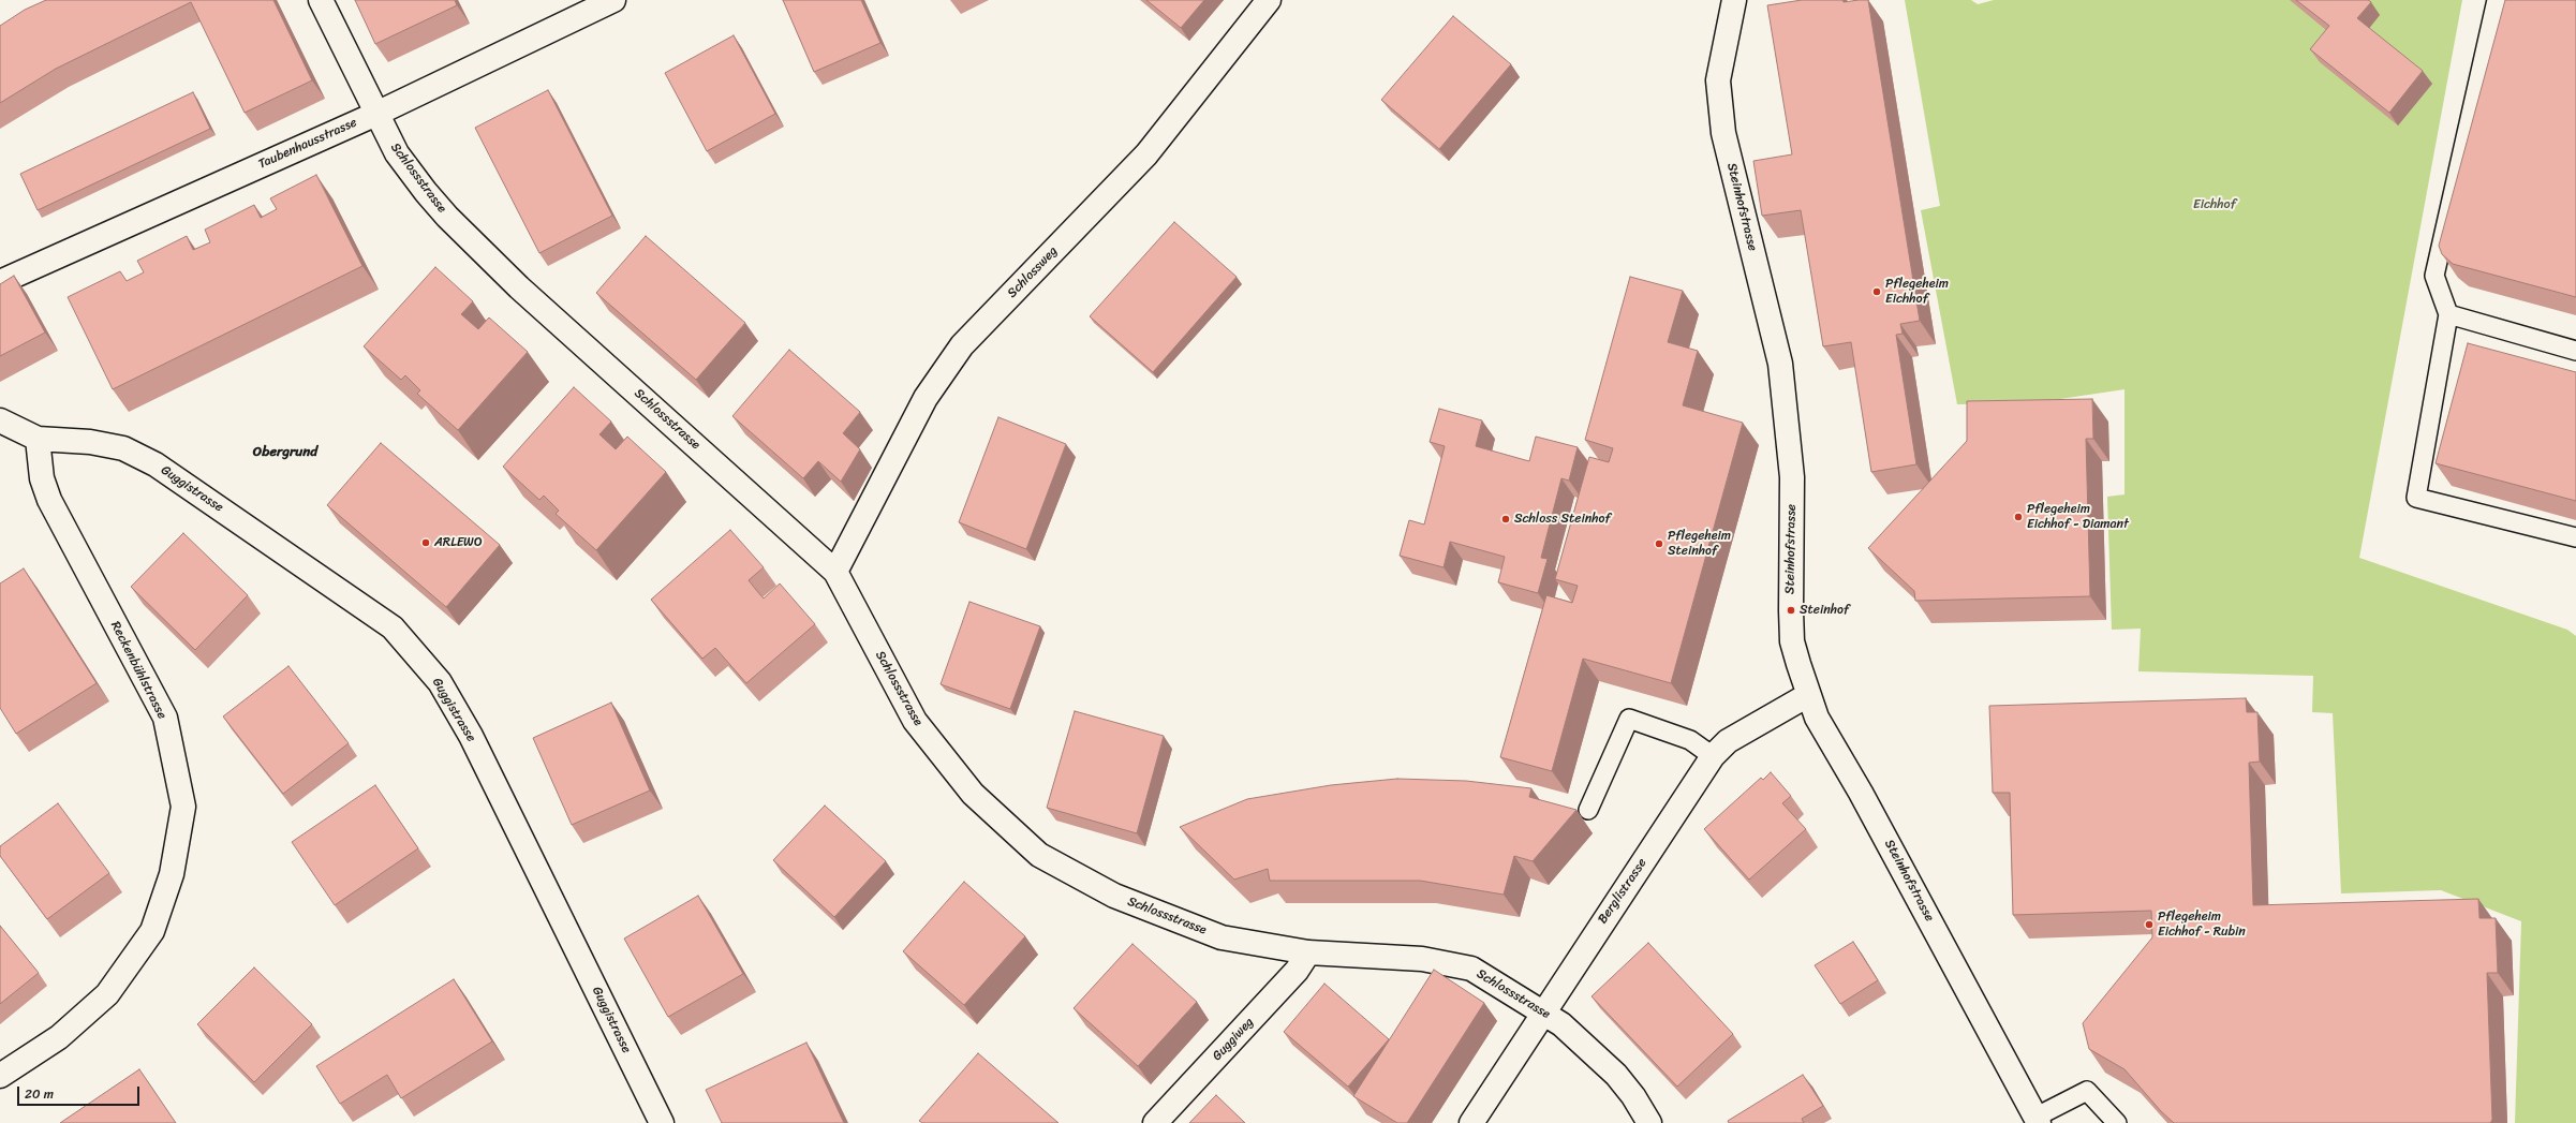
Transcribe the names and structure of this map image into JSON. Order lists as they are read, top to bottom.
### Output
{
  "streets": {
    "street": [
      "Taubenhausstrasse",
      "Schlossstrasse",
      "Steinhofstrasse",
      "Schlossweg",
      "Guggistrasse",
      "Reckenbühlstrasse",
      "Berglistrasse",
      "Guggiweg"
    ]
  },
  "crossings": [
    ["Taubenhausstrasse", "Schlossstrasse"],
    ["Schlossstrasse", "Schlossweg"],
    ["Schlossstrasse", "Berglistrasse"],
    ["Schlossstrasse", "Guggiweg"],
    ["Steinhofstrasse", "Berglistrasse"],
    ["Guggistrasse", "Reckenbühlstrasse"]
  ],
  "districts": ["Obergrund"],
  "parks": ["Eichhof"],
  "places": [
    "Pflegeheim Eichhof",
    "Pflegeheim Eichhof - Diamant",
    "Schloss Steinhof",
    "ARLEWO",
    "Pflegeheim Steinhof",
    "Steinhof",
    "Pflegeheim Eichhof - Rubin"
  ],
  "scale_bar": "20 m"
}
